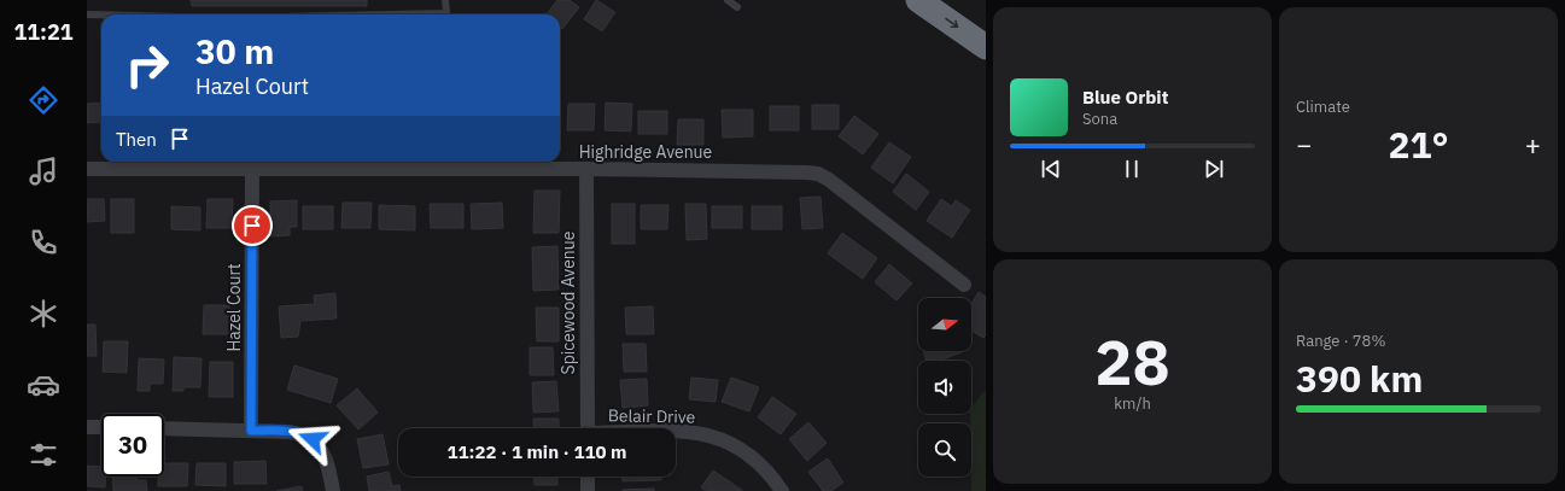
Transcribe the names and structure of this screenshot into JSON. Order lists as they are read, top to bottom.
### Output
{
  "streets": {
    "street": [
      "Highridge Avenue",
      "Spicewood Avenue",
      "Hazel Court",
      "Belair Drive"
    ]
  },
  "crossings": [
    ["Highridge Avenue", "Spicewood Avenue"],
    ["Highridge Avenue", "Hazel Court"]
  ],
  "north": "right",
  "page": {
    "tabs": "11:21",
    "tile": [
      "Climate",
      ["28", "km/h"],
      ["Range · 78%", "390 km"]
    ],
    "turn": ["30 m", "Hazel Court"],
    "song": ["Blue Orbit", "Sona"],
    "then": "Then",
    "heat": ["−", "21°", "+"],
    "limit": "30",
    "trip": "11:22 · 1 min · 110 m"
  }
}
